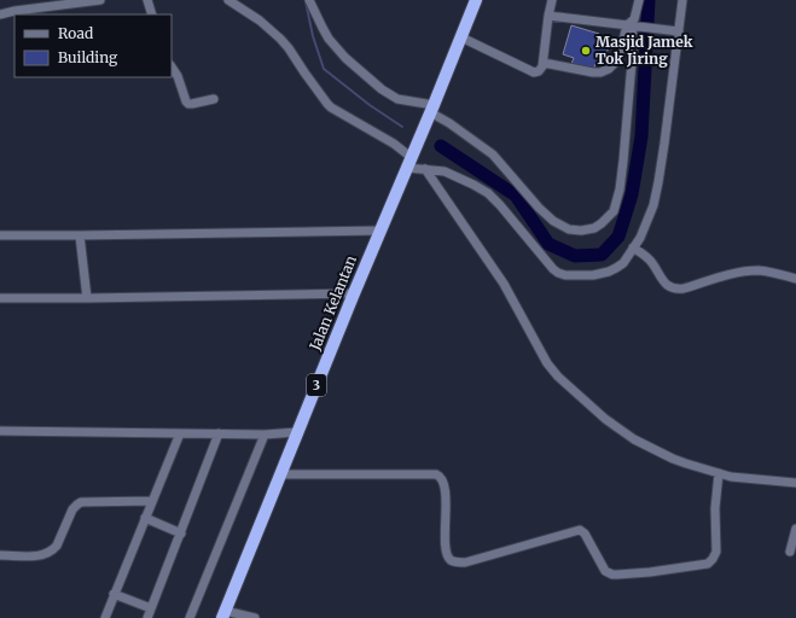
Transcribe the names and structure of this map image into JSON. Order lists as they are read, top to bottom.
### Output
{
  "streets": {
    "highway": ["Jalan Kelantan", "3"]
  },
  "places": ["Masjid Jamek Tok Jiring"],
  "legend": ["Road", "Building"]
}
